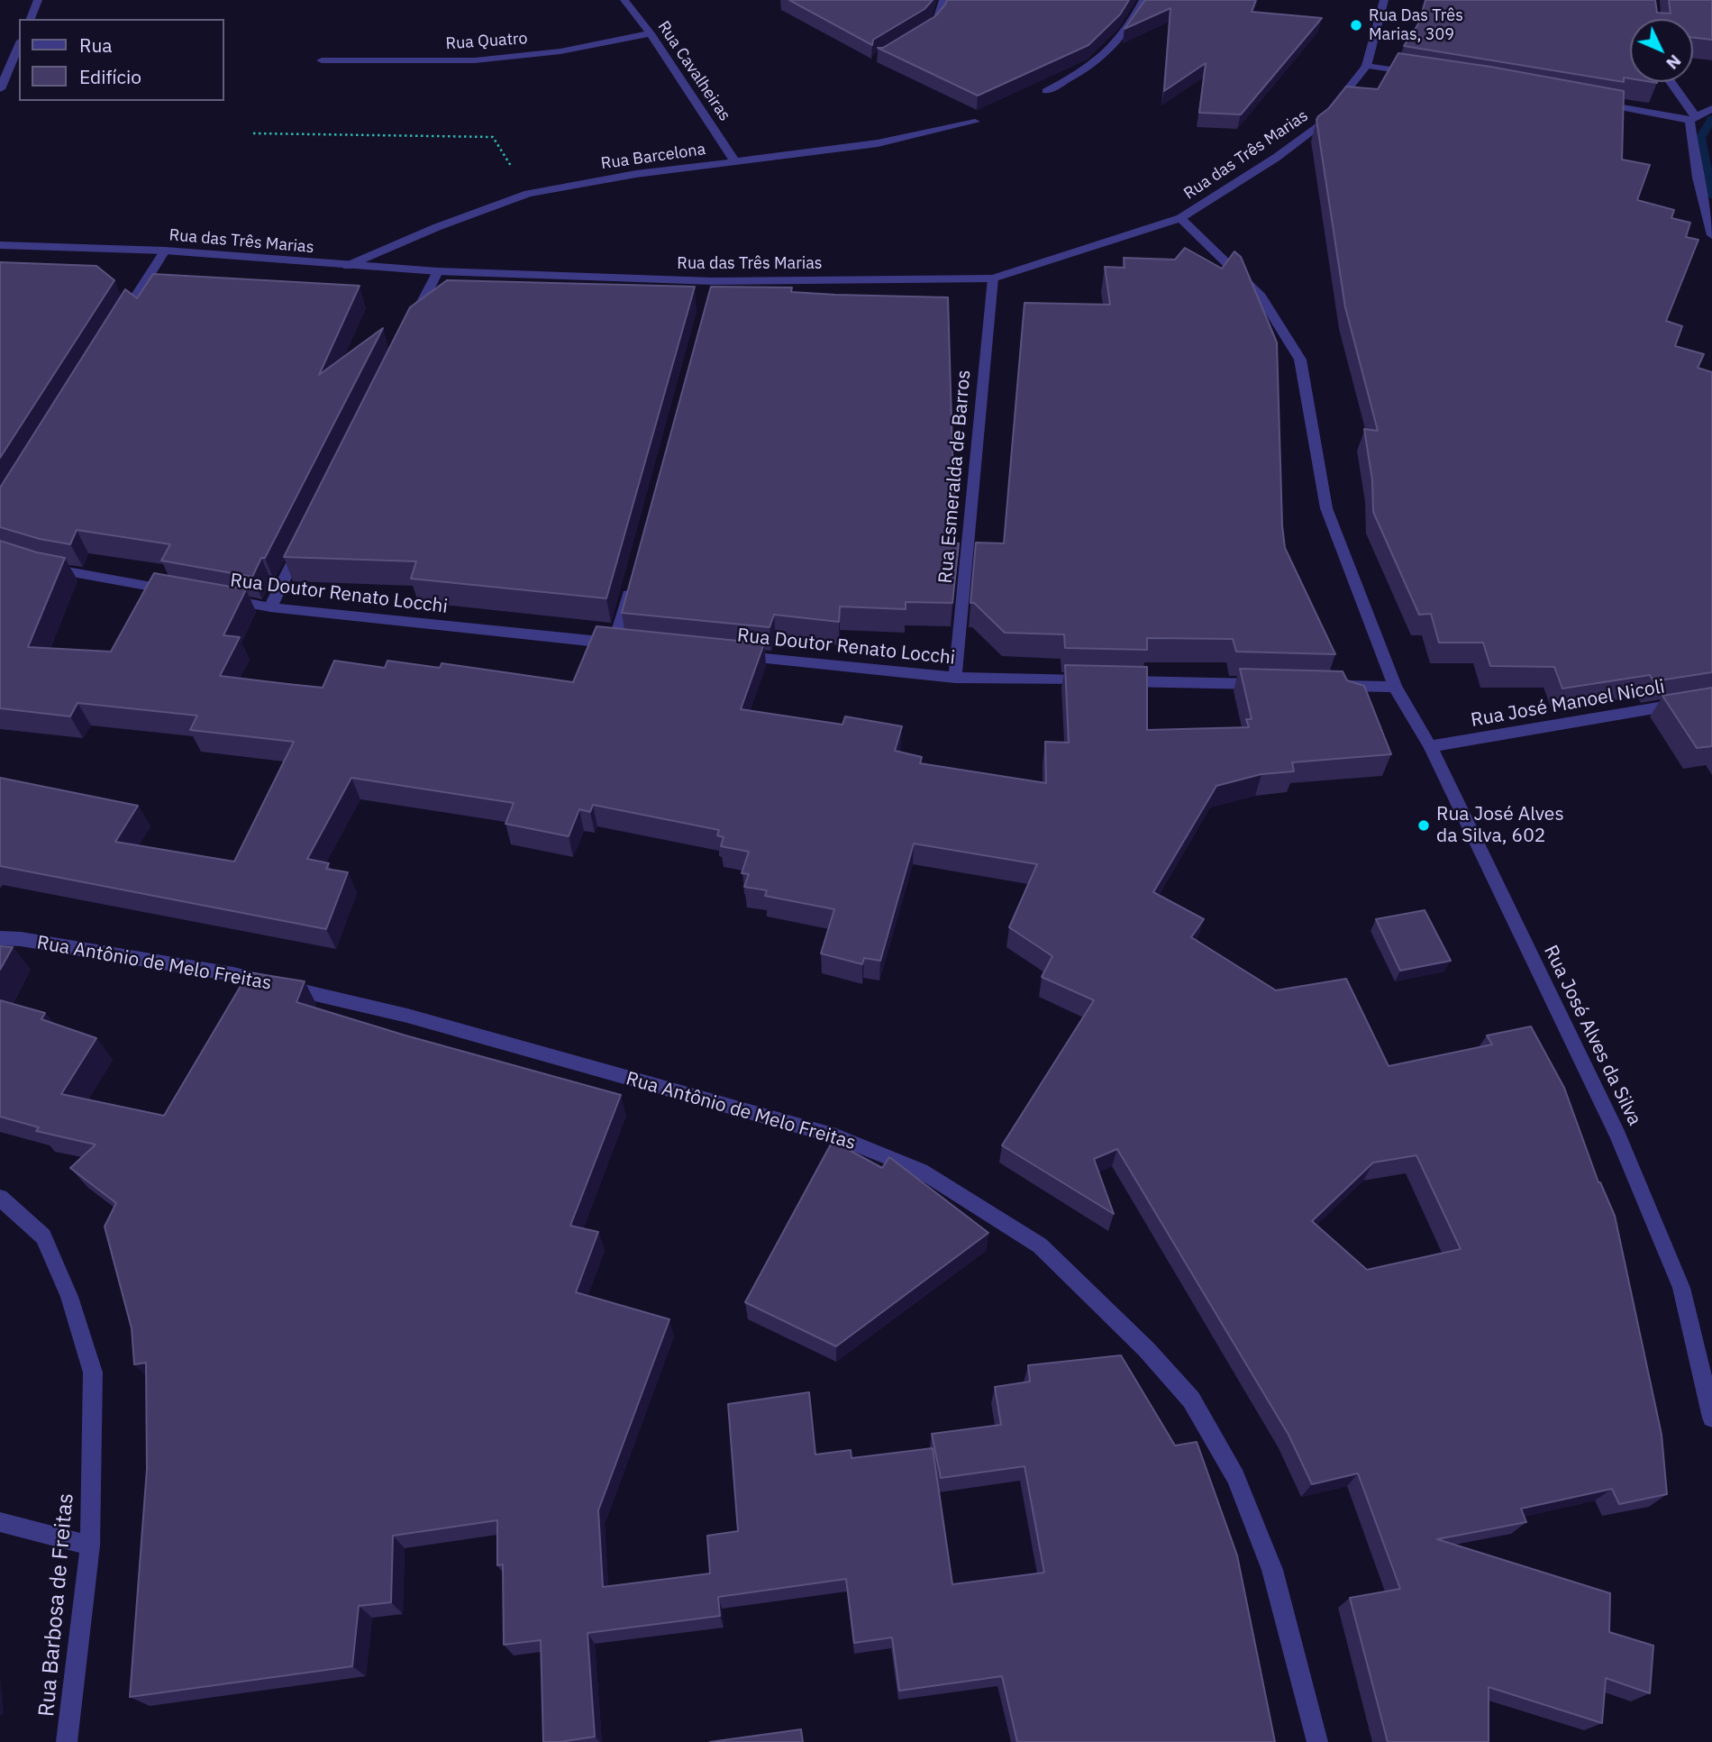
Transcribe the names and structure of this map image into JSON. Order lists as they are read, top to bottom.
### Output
{
  "streets": {
    "street": [
      "Rua Quatro",
      "Rua Cavalheiras",
      "Rua das Três Marias",
      "Rua Barcelona",
      "Rua Esmeralda de Barros",
      "Rua Doutor Renato Locchi",
      "Rua José Manoel Nicoli",
      "Rua Antônio de Melo Freitas",
      "Rua José Alves da Silva",
      "Rua Barbosa de Freitas"
    ]
  },
  "crossings": [
    ["Rua Quatro", "Rua Cavalheiras"],
    ["Rua Cavalheiras", "Rua Barcelona"],
    ["Rua das Três Marias", "Rua Barcelona"],
    ["Rua das Três Marias", "Rua Esmeralda de Barros"],
    ["Rua das Três Marias", "Rua José Alves da Silva"],
    ["Rua Esmeralda de Barros", "Rua Doutor Renato Locchi"],
    ["Rua José Manoel Nicoli", "Rua José Alves da Silva"]
  ],
  "places": ["Rua Das Três Marias, 309", "Rua José Alves da Silva, 602"],
  "legend": ["Rua", "Edifício"],
  "north": "bottom right"
}
